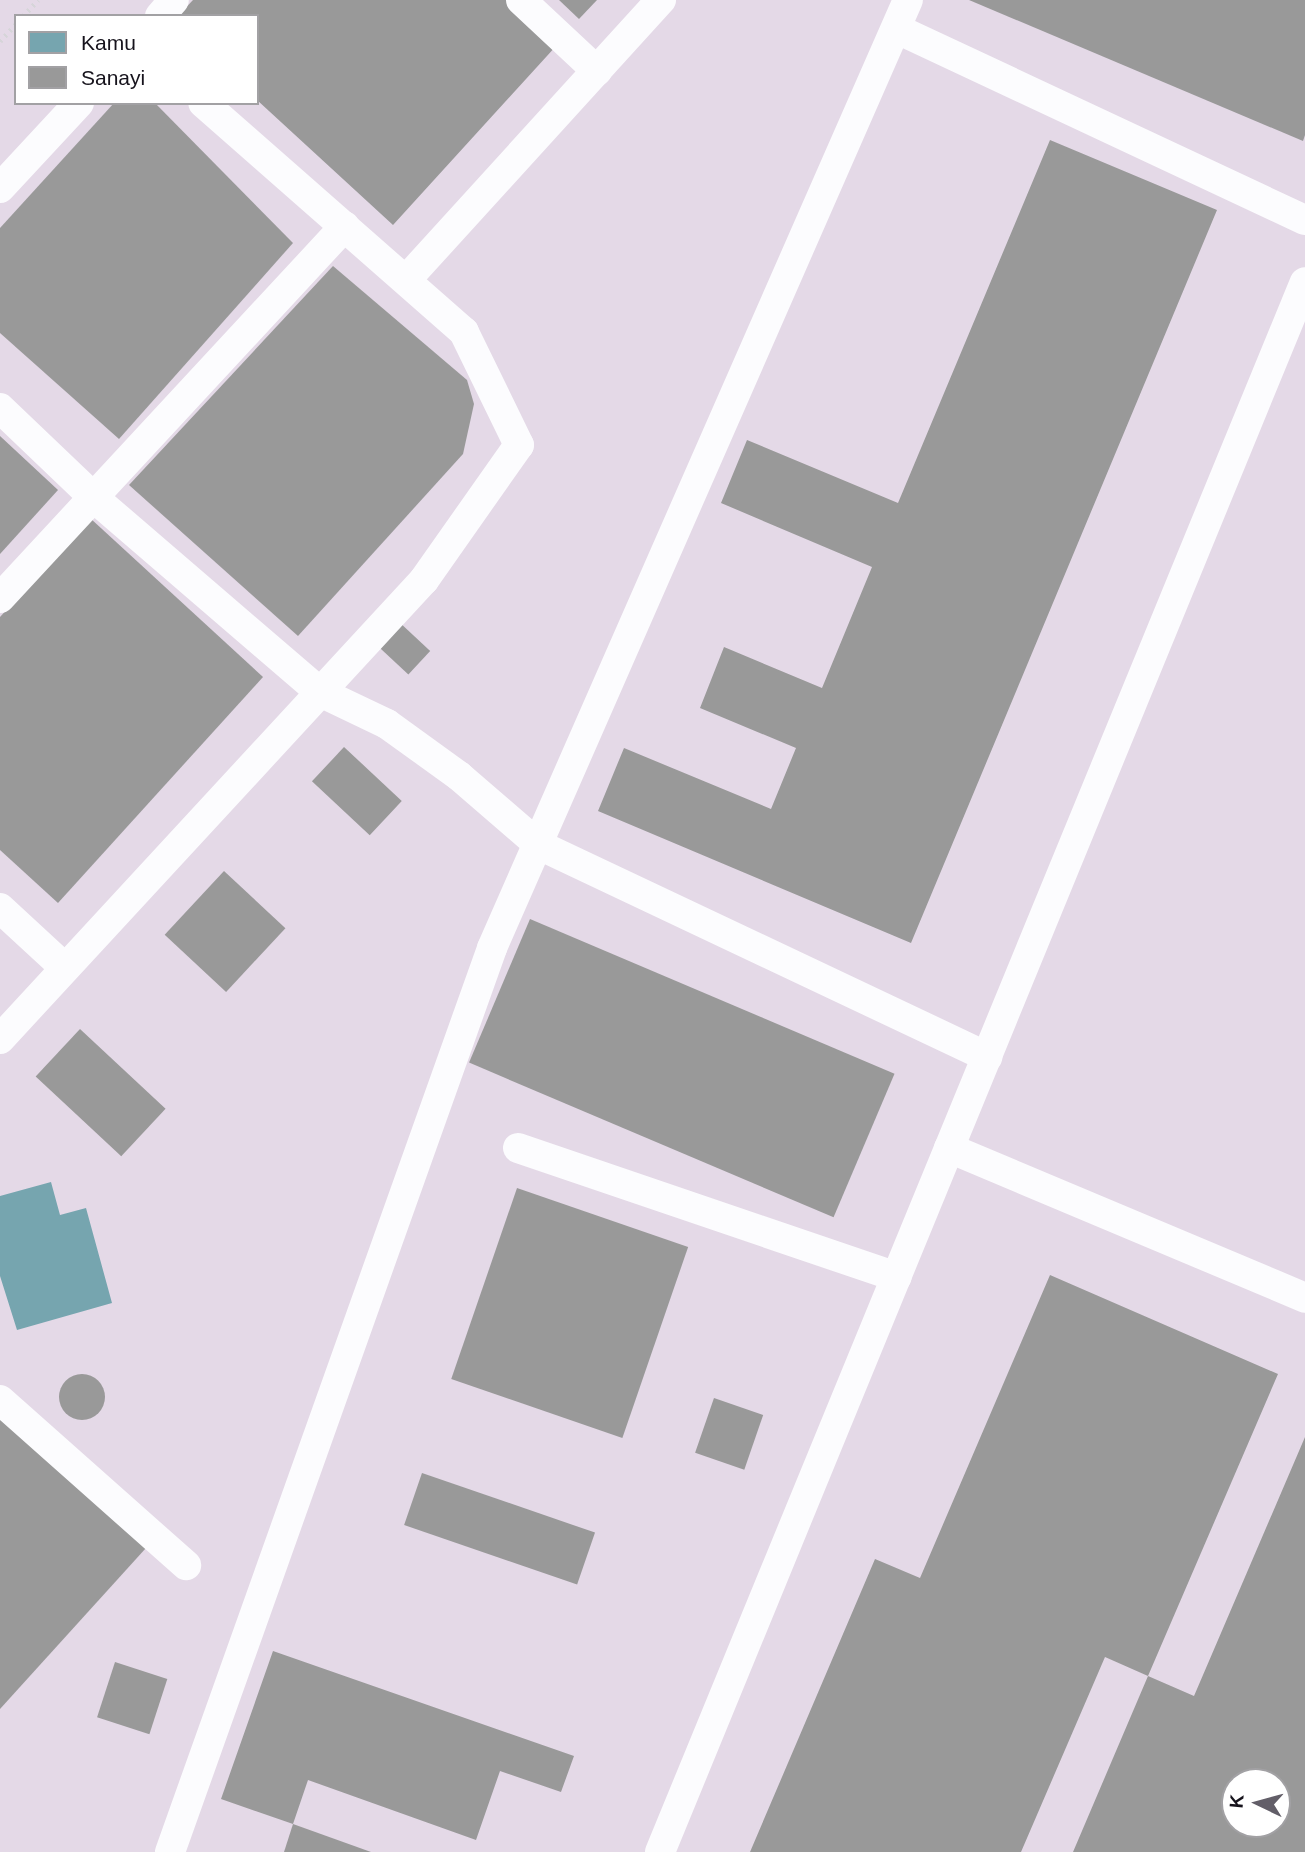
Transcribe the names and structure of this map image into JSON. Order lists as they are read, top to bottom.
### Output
{
  "legend": ["Kamu", "Sanayi"],
  "north": "left"
}
